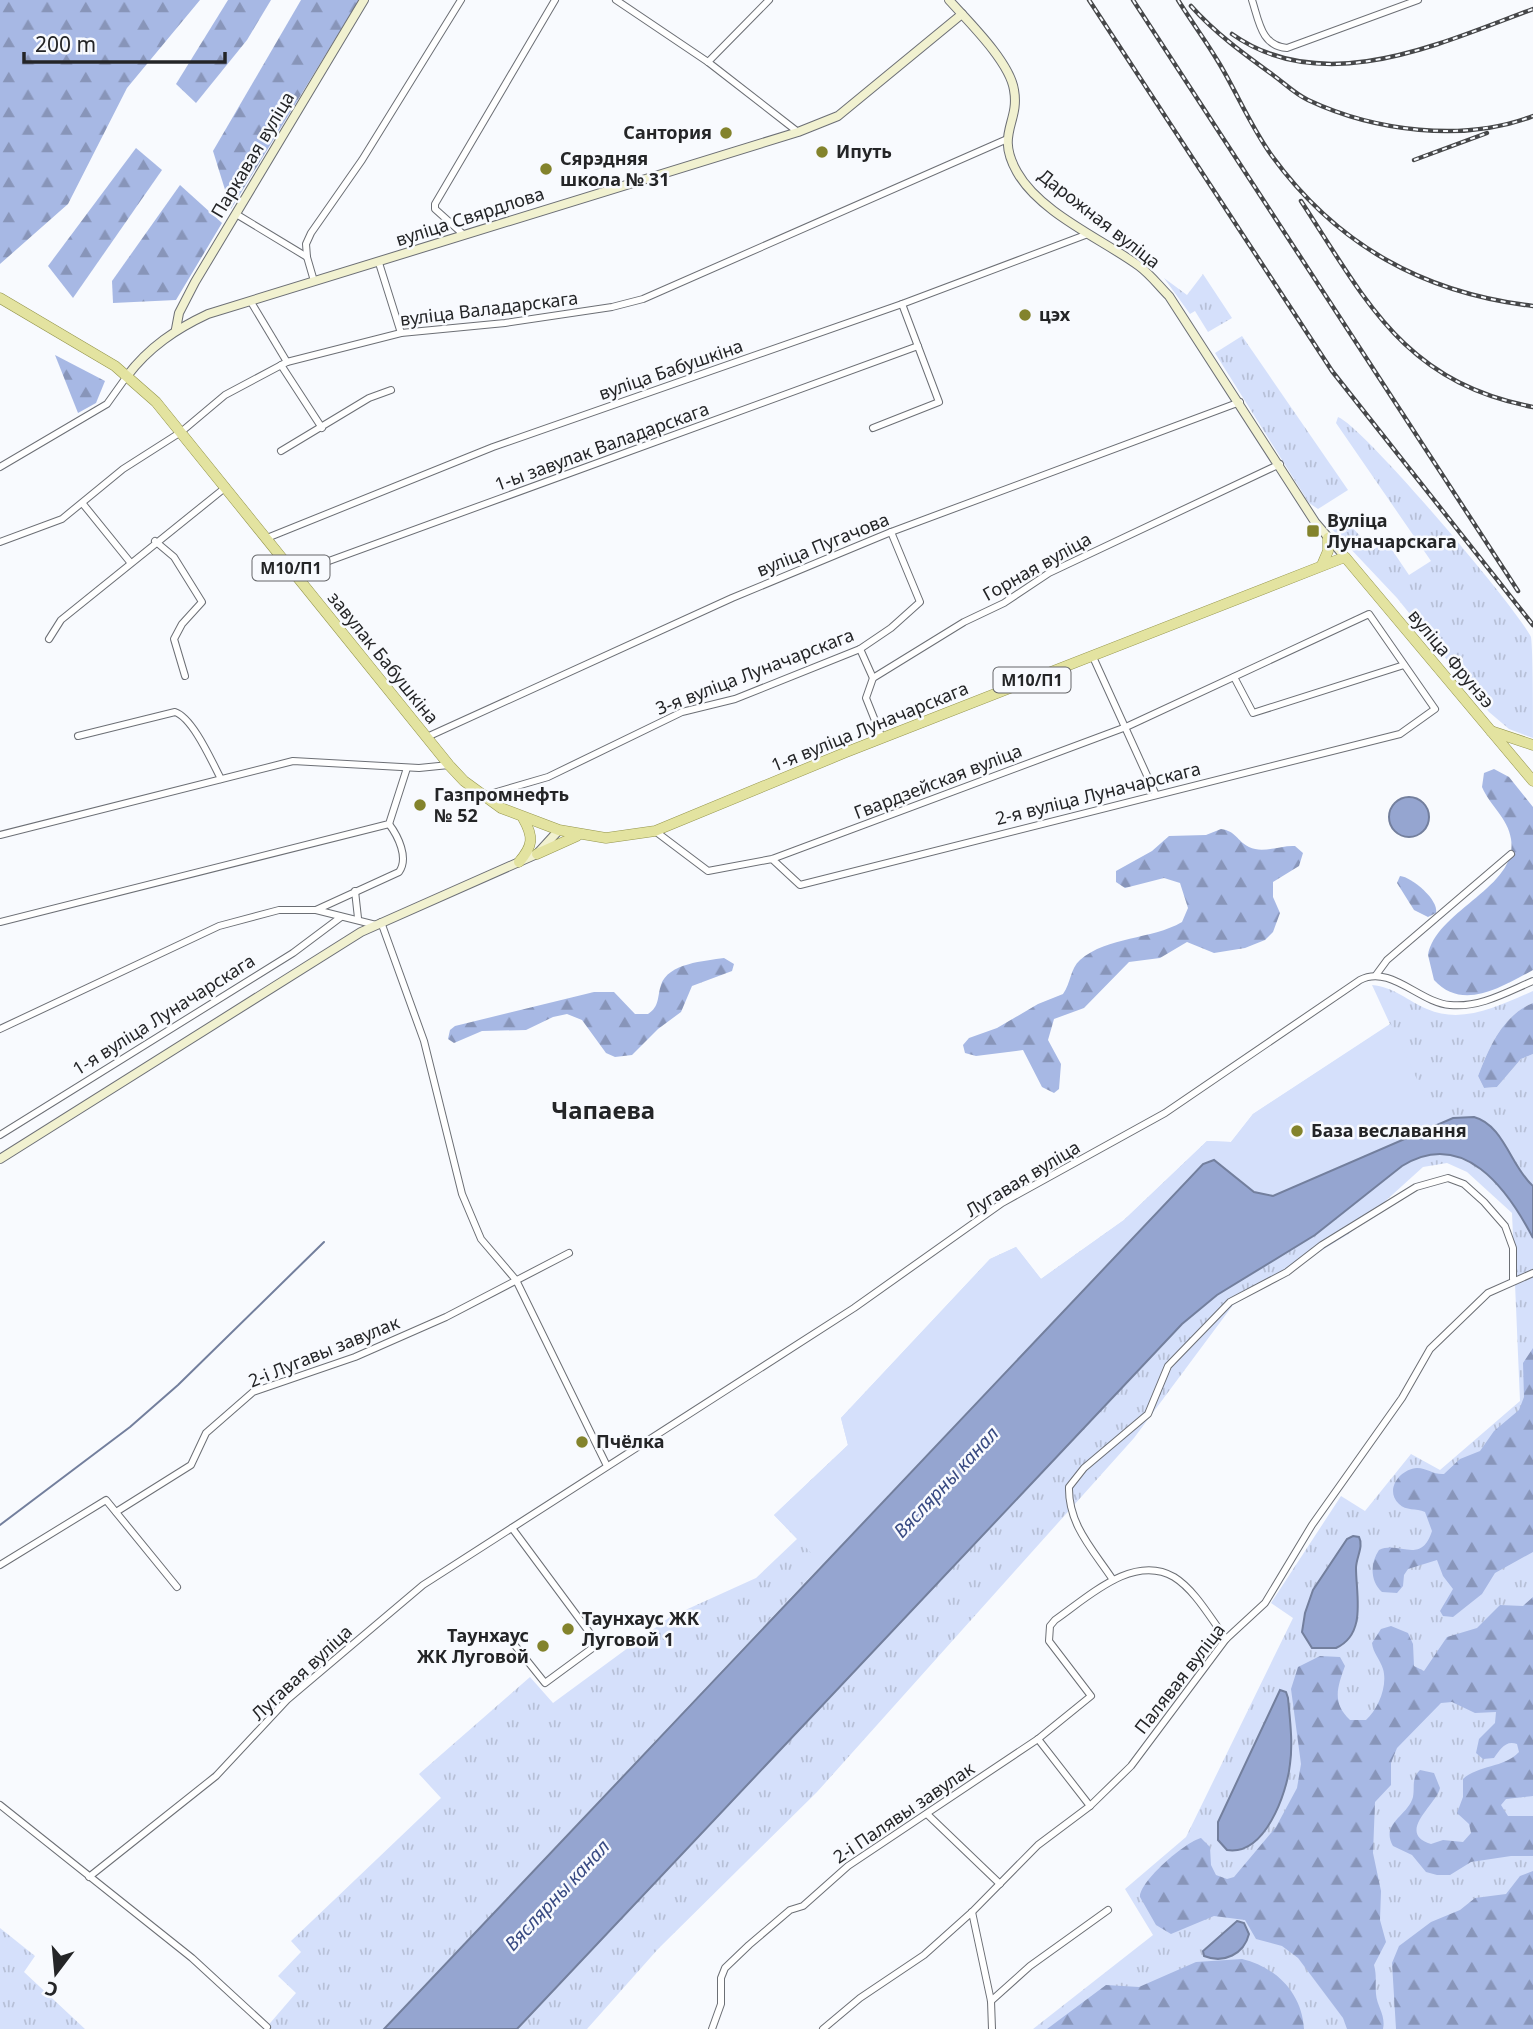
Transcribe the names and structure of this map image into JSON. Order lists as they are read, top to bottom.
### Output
{
  "streets": {
    "main road": [
      "М10/П1",
      "завулак Бабушкіна",
      "вуліца Фрунзэ",
      "1-я вуліца Луначарскага"
    ],
    "street": [
      "Паркавая вуліца",
      "вуліца Свярдлова",
      "Дарожная вуліца",
      "вуліца Валадарскага",
      "вуліца Бабушкіна",
      "1-ы завулак Валадарскага",
      "вуліца Пугачова",
      "Горная вуліца",
      "3-я вуліца Луначарскага",
      "Гвардзейская вуліца",
      "2-я вуліца Луначарскага",
      "Лугавая вуліца",
      "2-і Лугавы завулак",
      "Палявая вуліца",
      "2-і Палявы завулак"
    ]
  },
  "crossings": [
    ["Паркавая вуліца", "вуліца Свярдлова"],
    ["вуліца Свярдлова", "М10/П1"],
    ["вуліца Свярдлова", "завулак Бабушкіна"],
    ["Дарожная вуліца", "вуліца Валадарскага"],
    ["Дарожная вуліца", "вуліца Бабушкіна"],
    ["Дарожная вуліца", "вуліца Пугачова"],
    ["Дарожная вуліца", "Горная вуліца"],
    ["Дарожная вуліца", "вуліца Фрунзэ"],
    ["Дарожная вуліца", "1-я вуліца Луначарскага"],
    ["вуліца Валадарскага", "завулак Бабушкіна"],
    ["вуліца Бабушкіна", "завулак Бабушкіна"],
    ["1-ы завулак Валадарскага", "завулак Бабушкіна"],
    ["вуліца Пугачова", "завулак Бабушкіна"],
    ["вуліца Пугачова", "3-я вуліца Луначарскага"],
    ["М10/П1", "завулак Бабушкіна"],
    ["завулак Бабушкіна", "3-я вуліца Луначарскага"],
    ["завулак Бабушкіна", "1-я вуліца Луначарскага"],
    ["вуліца Фрунзэ", "1-я вуліца Луначарскага"],
    ["1-я вуліца Луначарскага", "Гвардзейская вуліца"],
    ["Гвардзейская вуліца", "2-я вуліца Луначарскага"]
  ],
  "districts": ["Чапаева"],
  "water": ["Вяслярны канал"],
  "places": {
    "other": [
      "Сантория",
      "Ипуть",
      "Сярэдняя школа № 31",
      "цэх",
      "Газпромнефть № 52",
      "База веславання",
      "Пчёлка",
      "Таунхаус ЖК Луговой 1",
      "Таунхаус ЖК Луговой"
    ],
    "transit": ["Вуліца Луначарскага"]
  },
  "scale_bar": "200 m",
  "north": "bottom"
}
